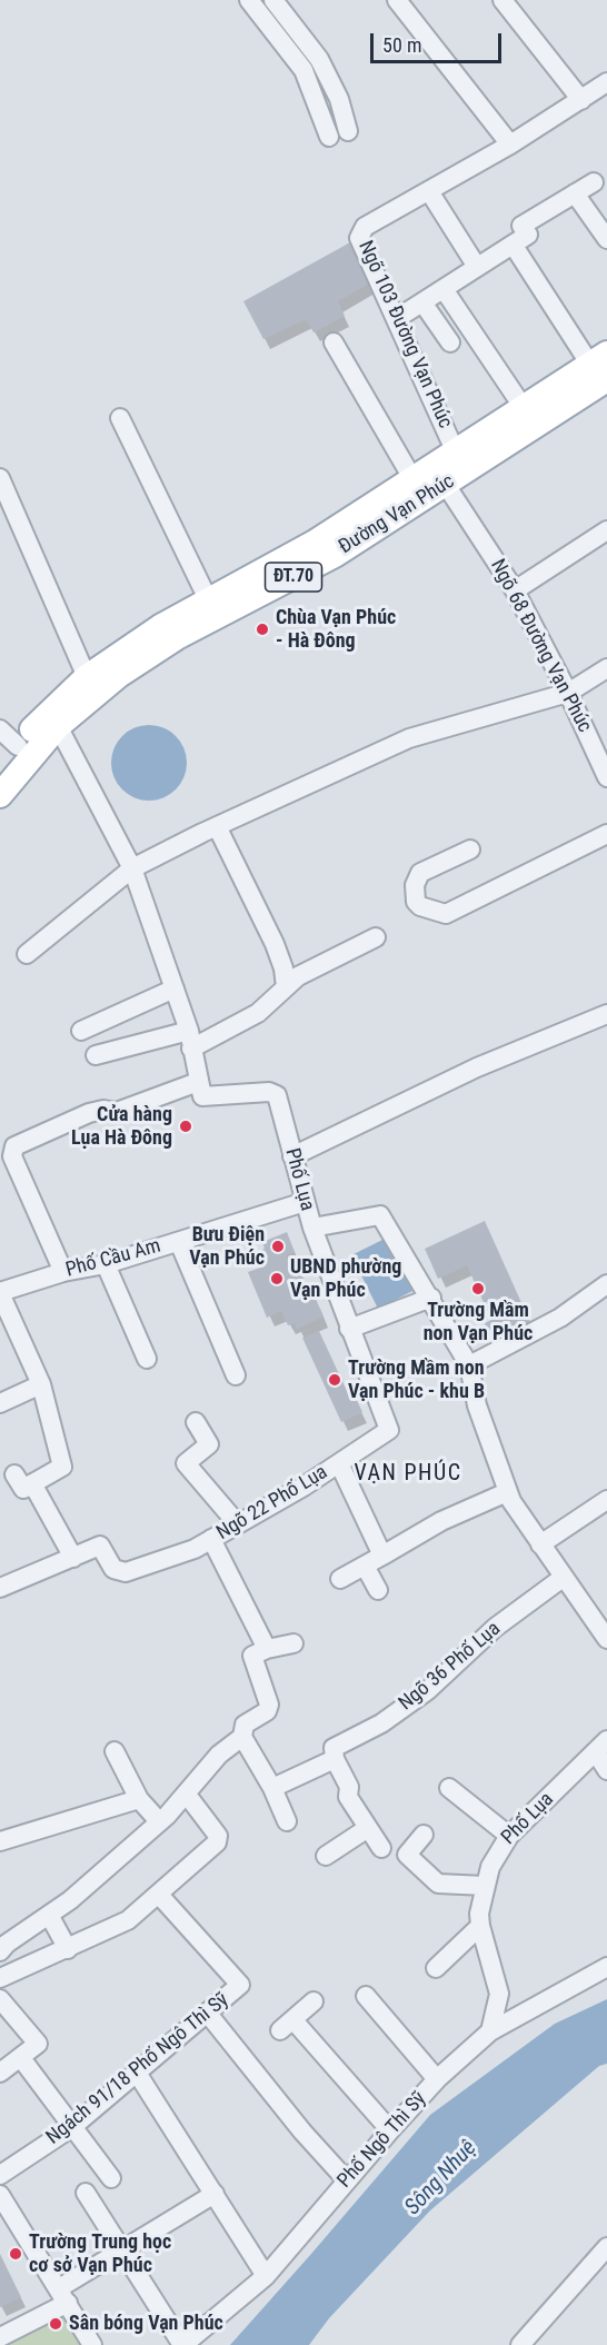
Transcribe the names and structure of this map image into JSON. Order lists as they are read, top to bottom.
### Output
{
  "streets": {
    "main road": ["Đường Vạn Phúc", "ĐT.70"],
    "street": [
      "Ngõ 103 Đường Vạn Phúc",
      "Ngõ 68 Đường Vạn Phúc",
      "Phố Lụa",
      "Phố Cầu Am",
      "Ngõ 22 Phố Lụa",
      "Ngõ 36 Phố Lụa",
      "Ngách 91/18 Phố Ngô Thì Sỹ",
      "Phố Ngô Thì Sỹ"
    ]
  },
  "crossings": [
    ["Ngõ 103 Đường Vạn Phúc", "Đường Vạn Phúc"],
    ["Đường Vạn Phúc", "Ngõ 68 Đường Vạn Phúc"],
    ["Phố Lụa", "Phố Cầu Am"],
    ["Phố Lụa", "Ngõ 22 Phố Lụa"],
    ["Phố Lụa", "Ngõ 36 Phố Lụa"],
    ["Phố Lụa", "Phố Ngô Thì Sỹ"]
  ],
  "districts": ["VẠN PHÚC"],
  "water": ["Sông Nhuệ"],
  "places": [
    "Chùa Vạn Phúc - Hà Đông",
    "Cửa hàng Lụa Hà Đông",
    "Bưu Điện Vạn Phúc",
    "UBND phường Vạn Phúc",
    "Trường Mầm non Vạn Phúc",
    "Trường Mầm non Vạn Phúc - khu B",
    "Trường Trung học cơ sở Vạn Phúc",
    "Sân bóng Vạn Phúc"
  ],
  "scale_bar": "50 m"
}
